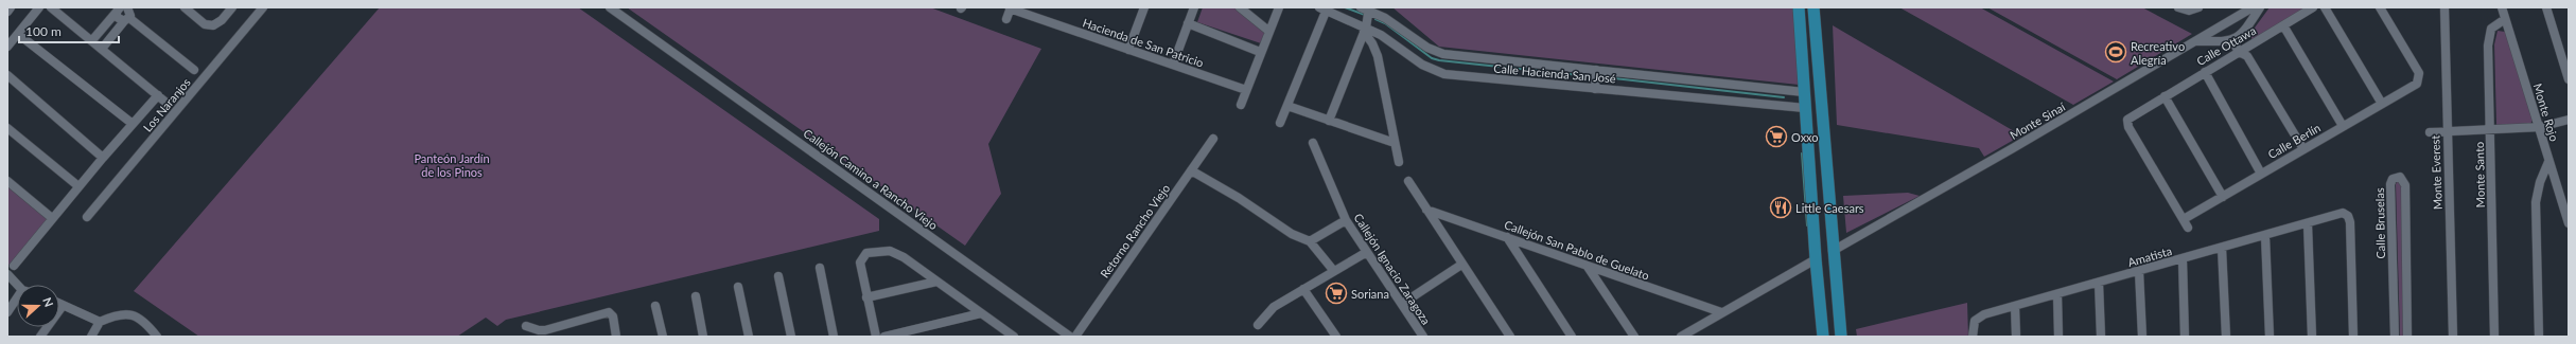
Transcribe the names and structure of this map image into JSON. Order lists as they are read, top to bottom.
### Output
{
  "streets": {
    "street": [
      "Hacienda de San Patricio",
      "Calle Ottawa",
      "Calle Hacienda San José",
      "Los Naranjos",
      "Monte Rojo",
      "Monte Sinaí",
      "Calle Berlín",
      "Monte Everest",
      "Monte Santo",
      "Callejón Camino a Rancho Viejo",
      "Calle Bruselas",
      "Retorno Rancho Viejo",
      "Callejón San Pablo de Guelato",
      "Amatista",
      "Callejón Ignacio Zaragoza"
    ]
  },
  "crossings": [
    ["Calle Ottawa", "Calle Berlín"],
    ["Monte Rojo", "Monte Santo"]
  ],
  "parks": ["Panteón Jardín de los Pinos"],
  "places": {
    "sports": ["Recreativo Alegría"],
    "supermarket": ["Oxxo", "Soriana"],
    "restaurant": ["Little Caesars"]
  },
  "scale_bar": "100 m",
  "north": "right"
}
